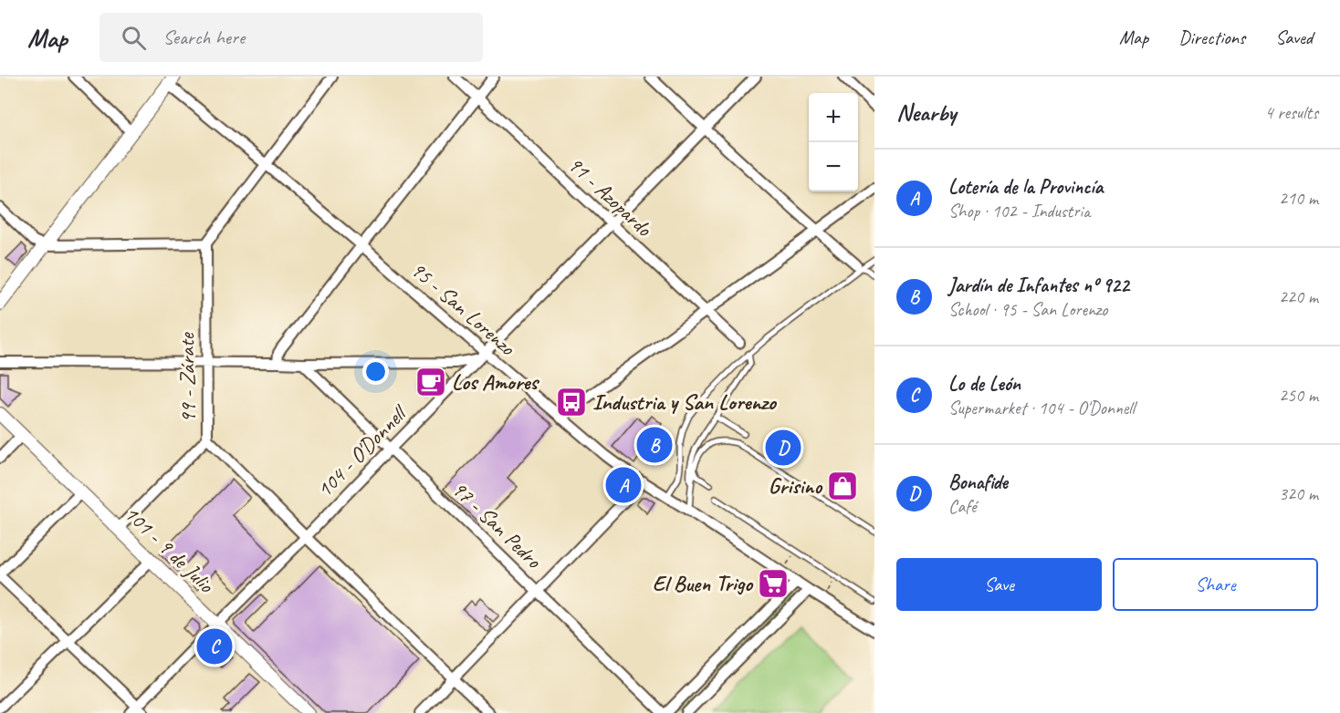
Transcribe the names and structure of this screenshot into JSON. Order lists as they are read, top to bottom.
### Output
{
  "streets": {
    "street": [
      "91 - Azopardo",
      "95 - San Lorenzo",
      "99 - Zárate",
      "104 - O'Donnell",
      "97 - San Pedro",
      "101 - 9 de Julio"
    ]
  },
  "crossings": [
    ["91 - Azopardo", "104 - O'Donnell"],
    ["95 - San Lorenzo", "104 - O'Donnell"],
    ["99 - Zárate", "104 - O'Donnell"],
    ["104 - O'Donnell", "97 - San Pedro"],
    ["104 - O'Donnell", "101 - 9 de Julio"]
  ],
  "places": {
    "cafe": ["Los Amores"],
    "bus stop": ["Industria y San Lorenzo"],
    "shop": ["Grisino"],
    "supermarket": ["El Buen Trigo"]
  },
  "page": {
    "header": "Map",
    "search": "Search here",
    "nav": ["Map", "Directions", "Saved"],
    "heading": ["Nearby", "4 results"],
    "map_buttons": ["+", "−"],
    "list": [
      {
        "mark": "A",
        "name": "Lotería de la Provincía",
        "note": "Shop · 102 - Industria",
        "value": "210 m"
      },
      {
        "mark": "B",
        "name": "Jardín de Infantes nº 922",
        "note": "School · 95 - San Lorenzo",
        "value": "220 m"
      },
      {
        "mark": "C",
        "name": "Lo de León",
        "note": "Supermarket · 104 - O'Donnell",
        "value": "250 m"
      },
      {
        "mark": "D",
        "name": "Bonafide",
        "note": "Café",
        "value": "320 m"
      }
    ],
    "pins": [
      "B",
      "D",
      "A",
      "C"
    ],
    "buttons": ["Save", "Share"]
  }
}
